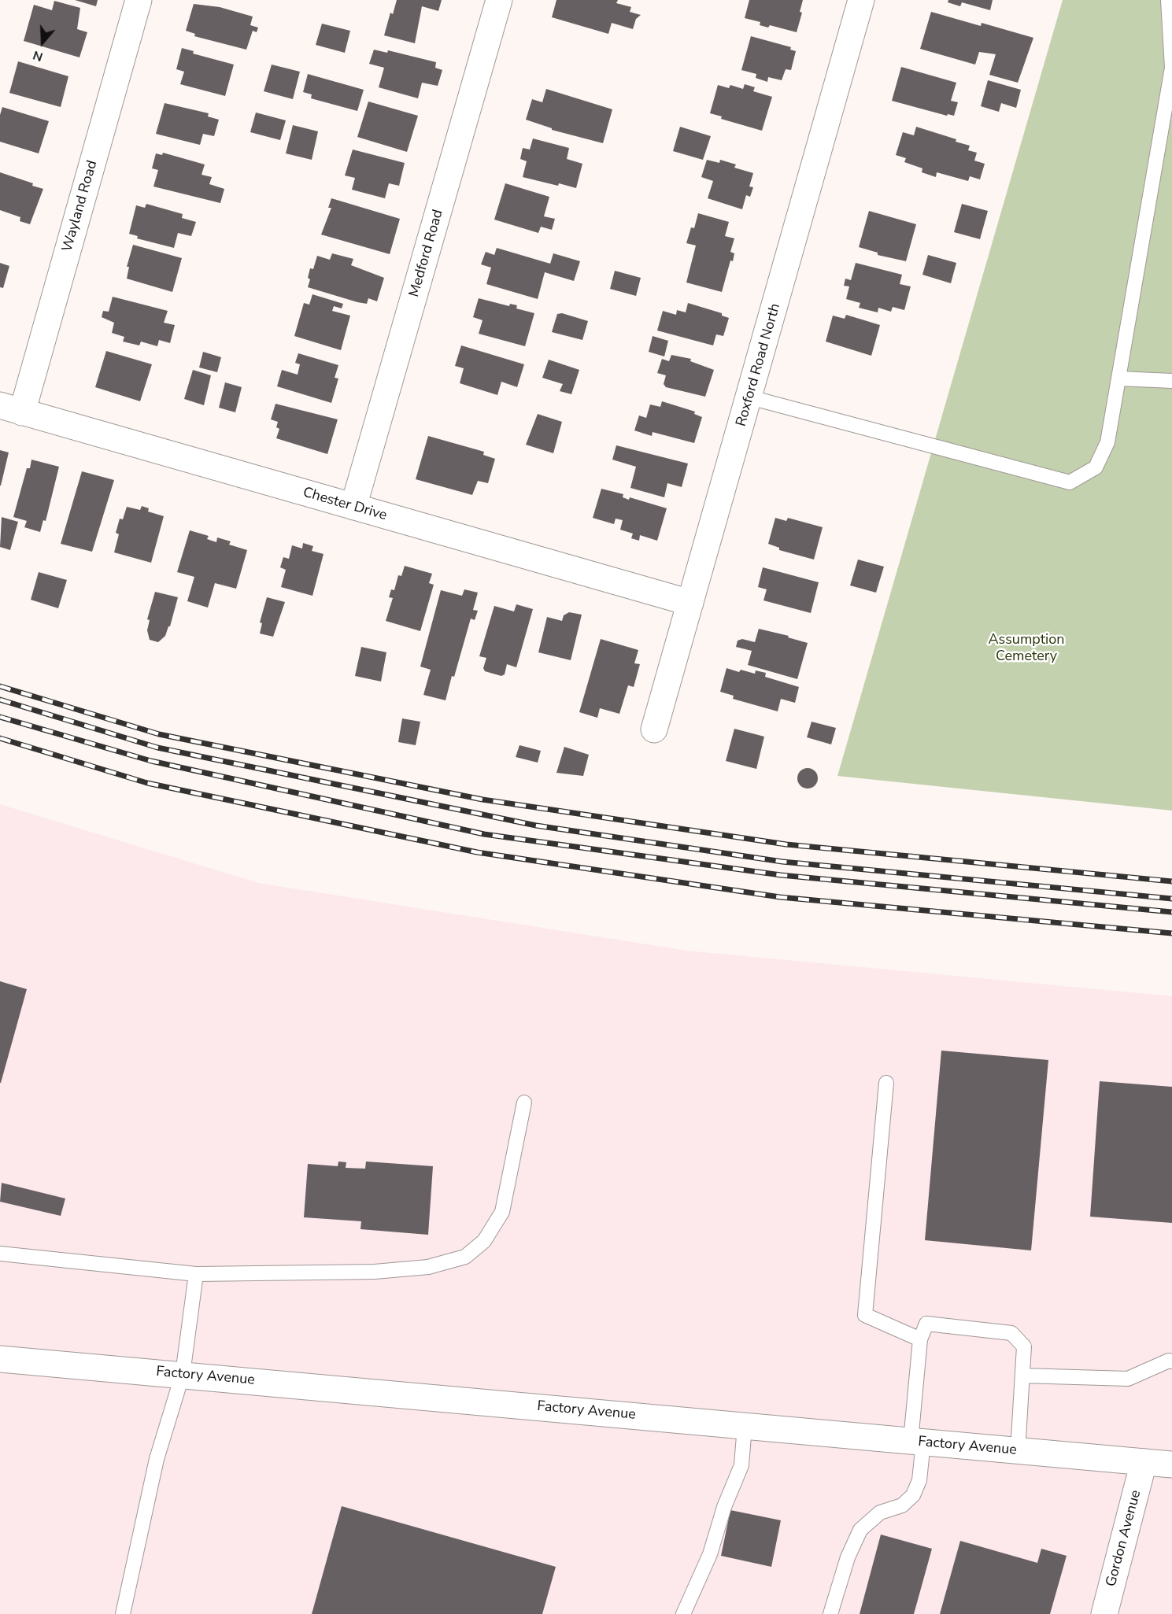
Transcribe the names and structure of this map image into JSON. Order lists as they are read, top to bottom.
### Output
{
  "streets": {
    "street": [
      "Wayland Road",
      "Medford Road",
      "Roxford Road North",
      "Chester Drive",
      "Factory Avenue",
      "Gordon Avenue"
    ]
  },
  "crossings": [
    ["Wayland Road", "Chester Drive"],
    ["Medford Road", "Chester Drive"],
    ["Roxford Road North", "Chester Drive"],
    ["Factory Avenue", "Gordon Avenue"]
  ],
  "parks": ["Assumption Cemetery"],
  "north": "bottom"
}
